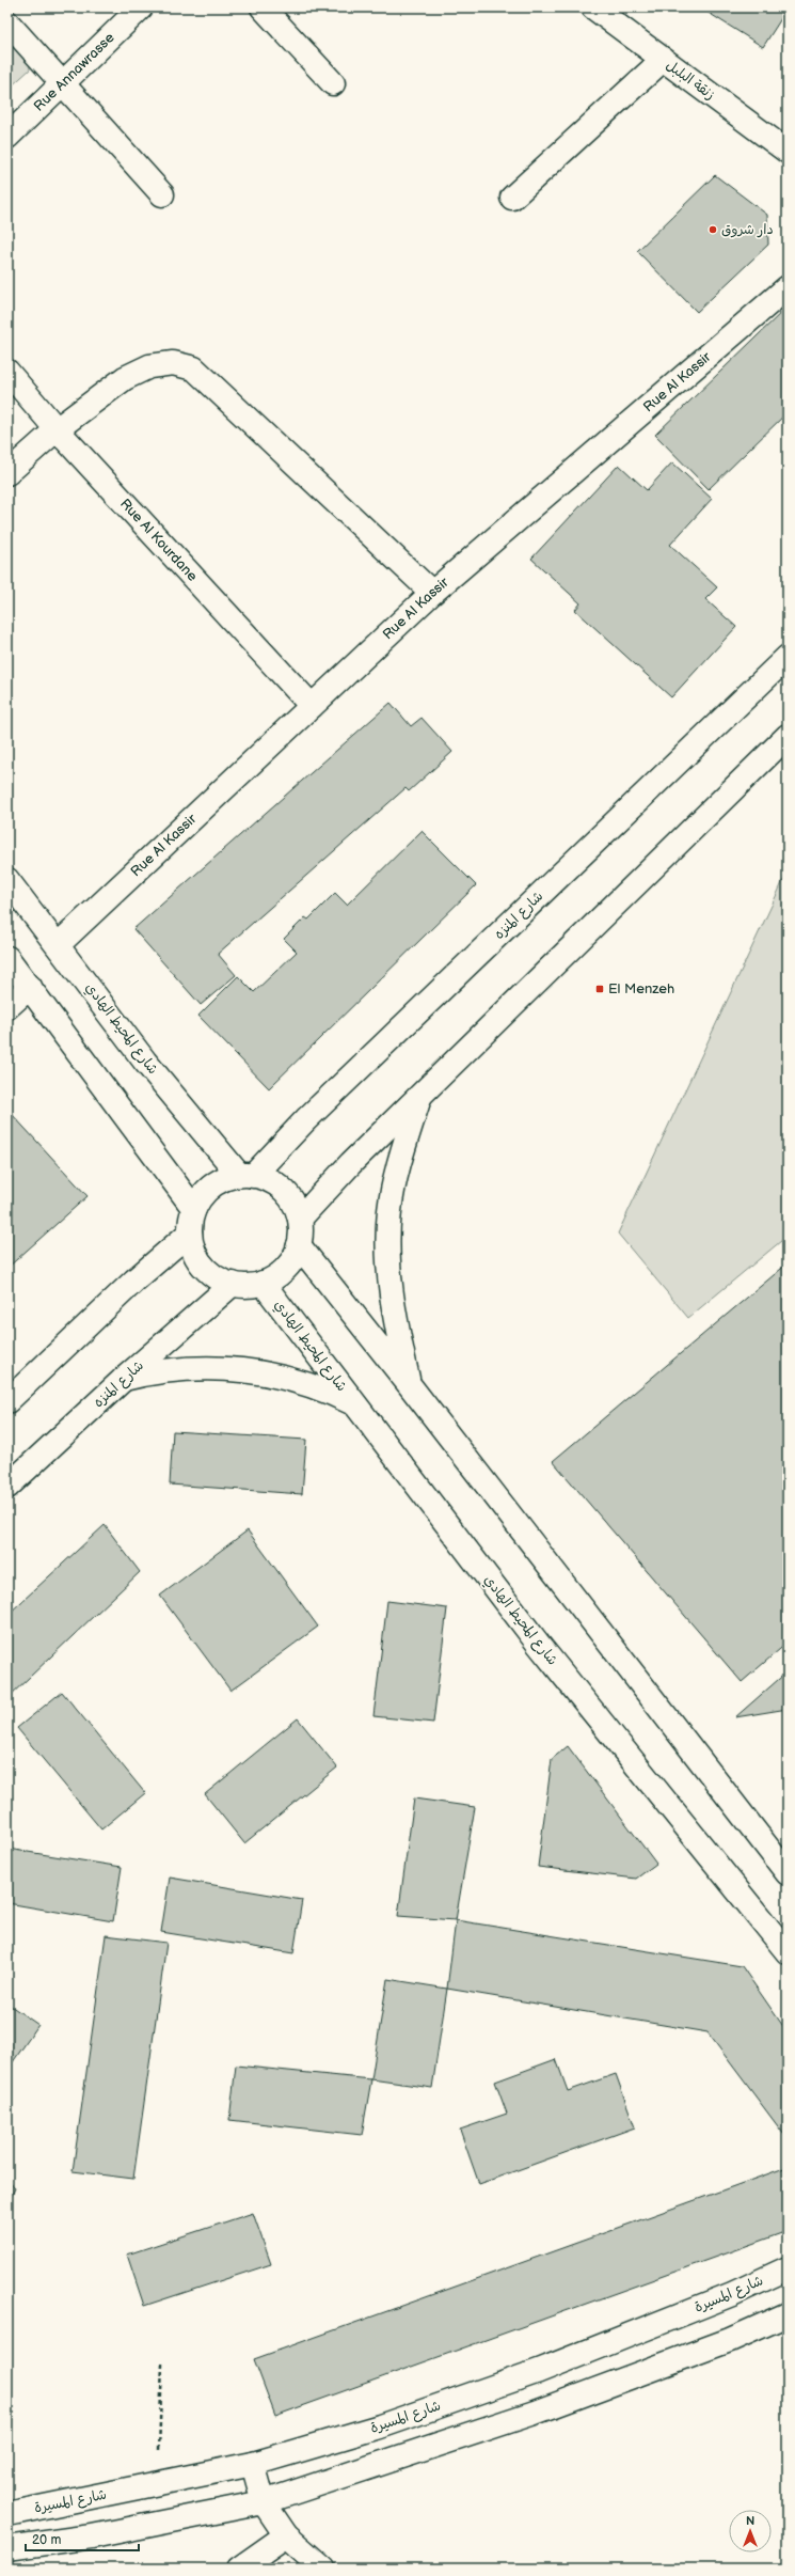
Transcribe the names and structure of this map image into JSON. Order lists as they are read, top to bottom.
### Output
{
  "streets": {
    "street": [
      "Rue Annawrasse",
      "زنقة البلبل",
      "Rue Al Kassir",
      "Rue Al Kourdane",
      "شارع المنزه",
      "شارع المحيط الهادي",
      "شارع المسيرة"
    ]
  },
  "crossings": [
    ["Rue Al Kassir", "Rue Al Kourdane"],
    ["Rue Al Kassir", "شارع المحيط الهادي"],
    ["شارع المنزه", "شارع المحيط الهادي"]
  ],
  "places": {
    "other": ["دار شروق"],
    "transit": ["El Menzeh"]
  },
  "scale_bar": "20 m",
  "north": "top"
}
